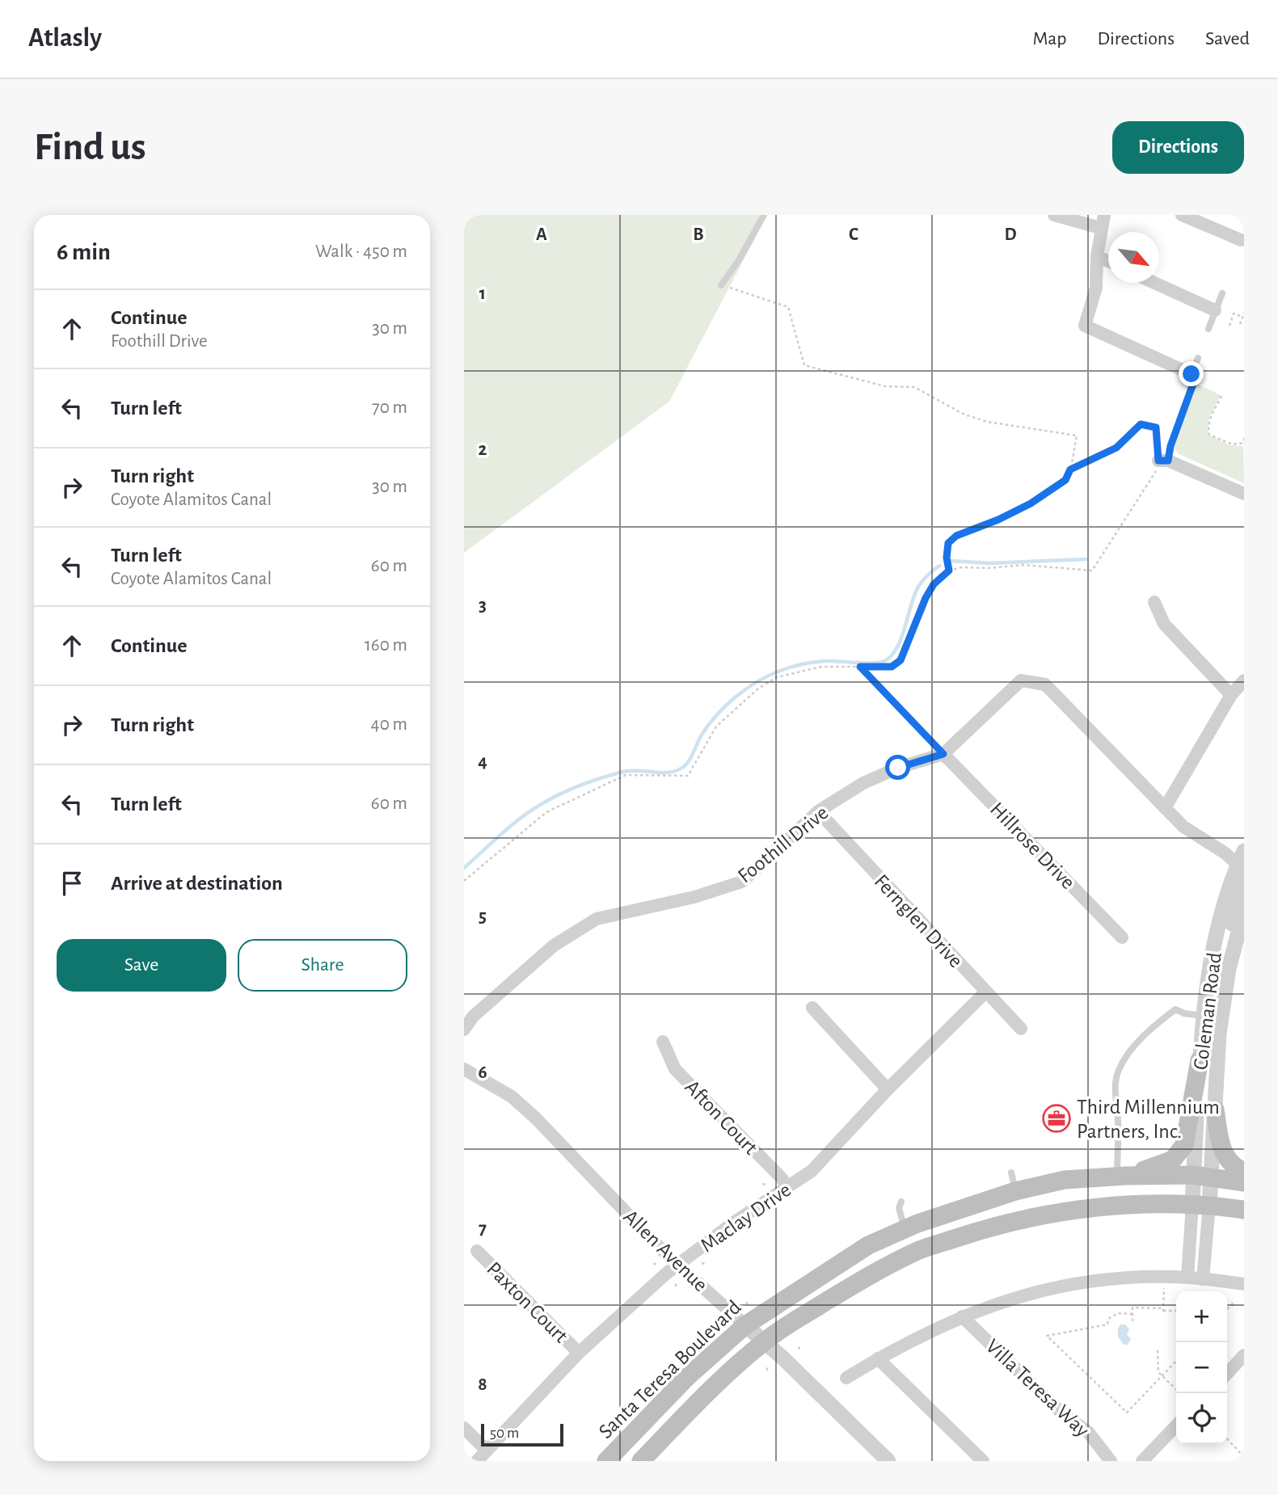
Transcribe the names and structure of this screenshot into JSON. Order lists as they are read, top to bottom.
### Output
{
  "streets": {
    "main road": ["Santa Teresa Boulevard"],
    "street": [
      "Foothill Drive",
      "Hillrose Drive",
      "Fernglen Drive",
      "Coleman Road",
      "Afton Court",
      "Maclay Drive",
      "Allen Avenue",
      "Paxton Court",
      "Villa Teresa Way"
    ]
  },
  "crossings": [
    ["Foothill Drive", "Hillrose Drive"],
    ["Foothill Drive", "Fernglen Drive"],
    ["Foothill Drive", "Coleman Road"],
    ["Fernglen Drive", "Maclay Drive"],
    ["Coleman Road", "Santa Teresa Boulevard"],
    ["Coleman Road", "Villa Teresa Way"],
    ["Afton Court", "Maclay Drive"],
    ["Maclay Drive", "Allen Avenue"],
    ["Maclay Drive", "Paxton Court"],
    ["Allen Avenue", "Santa Teresa Boulevard"]
  ],
  "places": {
    "office": ["Third Millennium Partners, Inc."]
  },
  "scale_bar": "50 m",
  "north": "bottom right",
  "page": {
    "header": "Atlasly",
    "nav": ["Map", "Directions", "Saved"],
    "buttons": [
      "Directions",
      ["Save", "Share"]
    ],
    "title": "Find us",
    "heading": ["6 min", "Walk · 450 m"],
    "list": [
      ["Continue", "Foothill Drive", "30 m"],
      ["Turn left", "70 m"],
      ["Turn right", "Coyote Alamitos Canal", "30 m"],
      ["Turn left", "Coyote Alamitos Canal", "60 m"],
      ["Continue", "160 m"],
      ["Turn right", "40 m"],
      ["Turn left", "60 m"],
      "Arrive at destination"
    ],
    "map_buttons": ["+", "−"],
    "scale": "50 m"
  },
  "grid": {
    "columns": [
      "A",
      "B",
      "C",
      "D"
    ],
    "rows": [
      "1",
      "2",
      "3",
      "4",
      "5",
      "6",
      "7",
      "8"
    ]
  }
}
